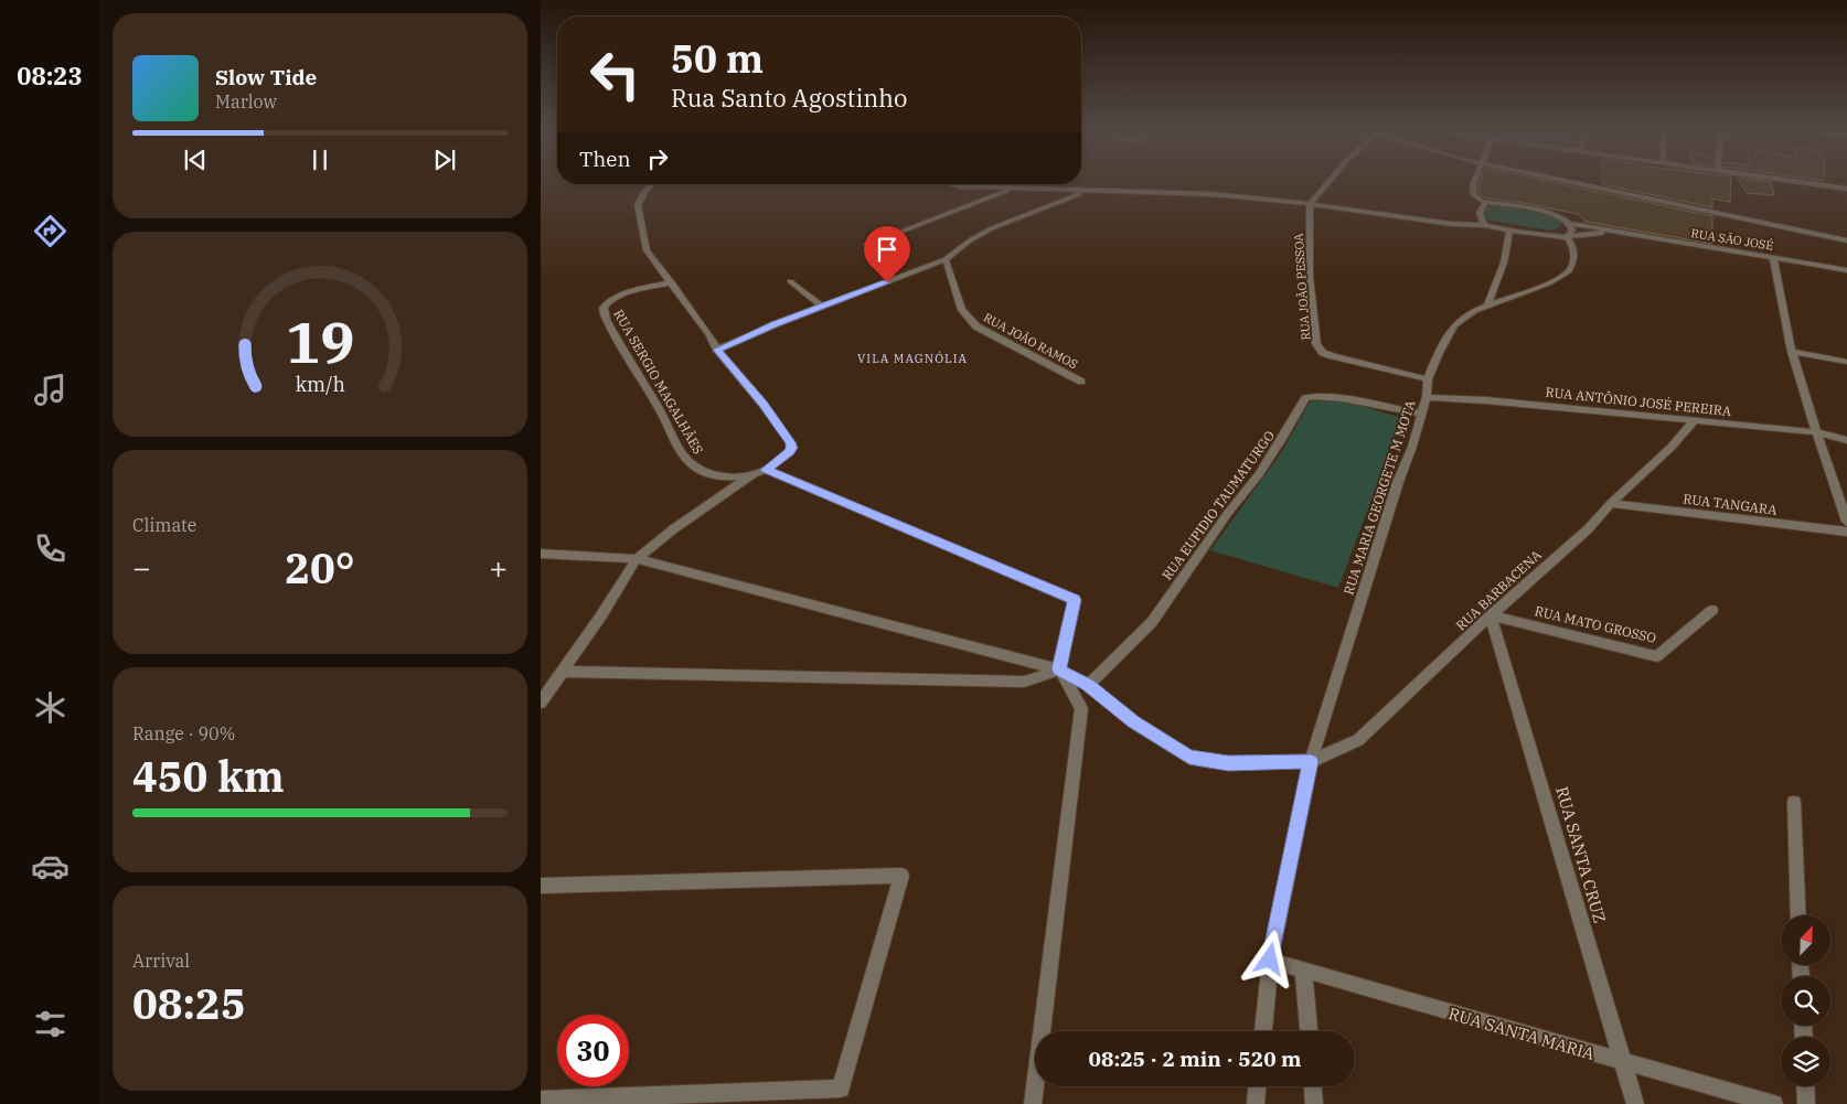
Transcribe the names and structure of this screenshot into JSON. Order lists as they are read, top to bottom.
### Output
{
  "streets": {
    "street": [
      "RUA SÃO JOSÉ",
      "RUA JOÃO PESSOA",
      "RUA JOÃO RAMOS",
      "RUA SERGIO MAGALHÃES",
      "RUA ANTÔNIO JOSÉ PEREIRA",
      "RUA MARIA GEORGETE M MOTA",
      "RUA TANGARA",
      "RUA EUPIDIO TAUMATURGO",
      "RUA BARBACENA",
      "RUA MATO GROSSO",
      "RUA SANTA CRUZ",
      "RUA SANTA MARIA"
    ]
  },
  "crossings": [
    ["RUA SÃO JOSÉ", "RUA JOÃO PESSOA"],
    ["RUA SÃO JOSÉ", "RUA MARIA GEORGETE M MOTA"],
    ["RUA JOÃO PESSOA", "RUA MARIA GEORGETE M MOTA"],
    ["RUA ANTÔNIO JOSÉ PEREIRA", "RUA MARIA GEORGETE M MOTA"],
    ["RUA ANTÔNIO JOSÉ PEREIRA", "RUA BARBACENA"],
    ["RUA MARIA GEORGETE M MOTA", "RUA EUPIDIO TAUMATURGO"],
    ["RUA MARIA GEORGETE M MOTA", "RUA BARBACENA"],
    ["RUA MARIA GEORGETE M MOTA", "RUA SANTA MARIA"],
    ["RUA TANGARA", "RUA BARBACENA"],
    ["RUA BARBACENA", "RUA MATO GROSSO"],
    ["RUA BARBACENA", "RUA SANTA CRUZ"],
    ["RUA MATO GROSSO", "RUA SANTA CRUZ"],
    ["RUA SANTA CRUZ", "RUA SANTA MARIA"]
  ],
  "districts": ["VILA MAGNÓLIA"],
  "north": "top right",
  "page": {
    "tabs": "08:23",
    "turn": ["50 m", "Rua Santo Agostinho"],
    "song": ["Slow Tide", "Marlow"],
    "then": "Then",
    "tile": [
      "Climate",
      ["Range · 90%", "450 km"],
      ["Arrival", "08:25"]
    ],
    "heat": ["−", "20°", "+"],
    "limit": "30",
    "trip": "08:25 · 2 min · 520 m",
    "gauge": ["19", "km/h"]
  }
}
